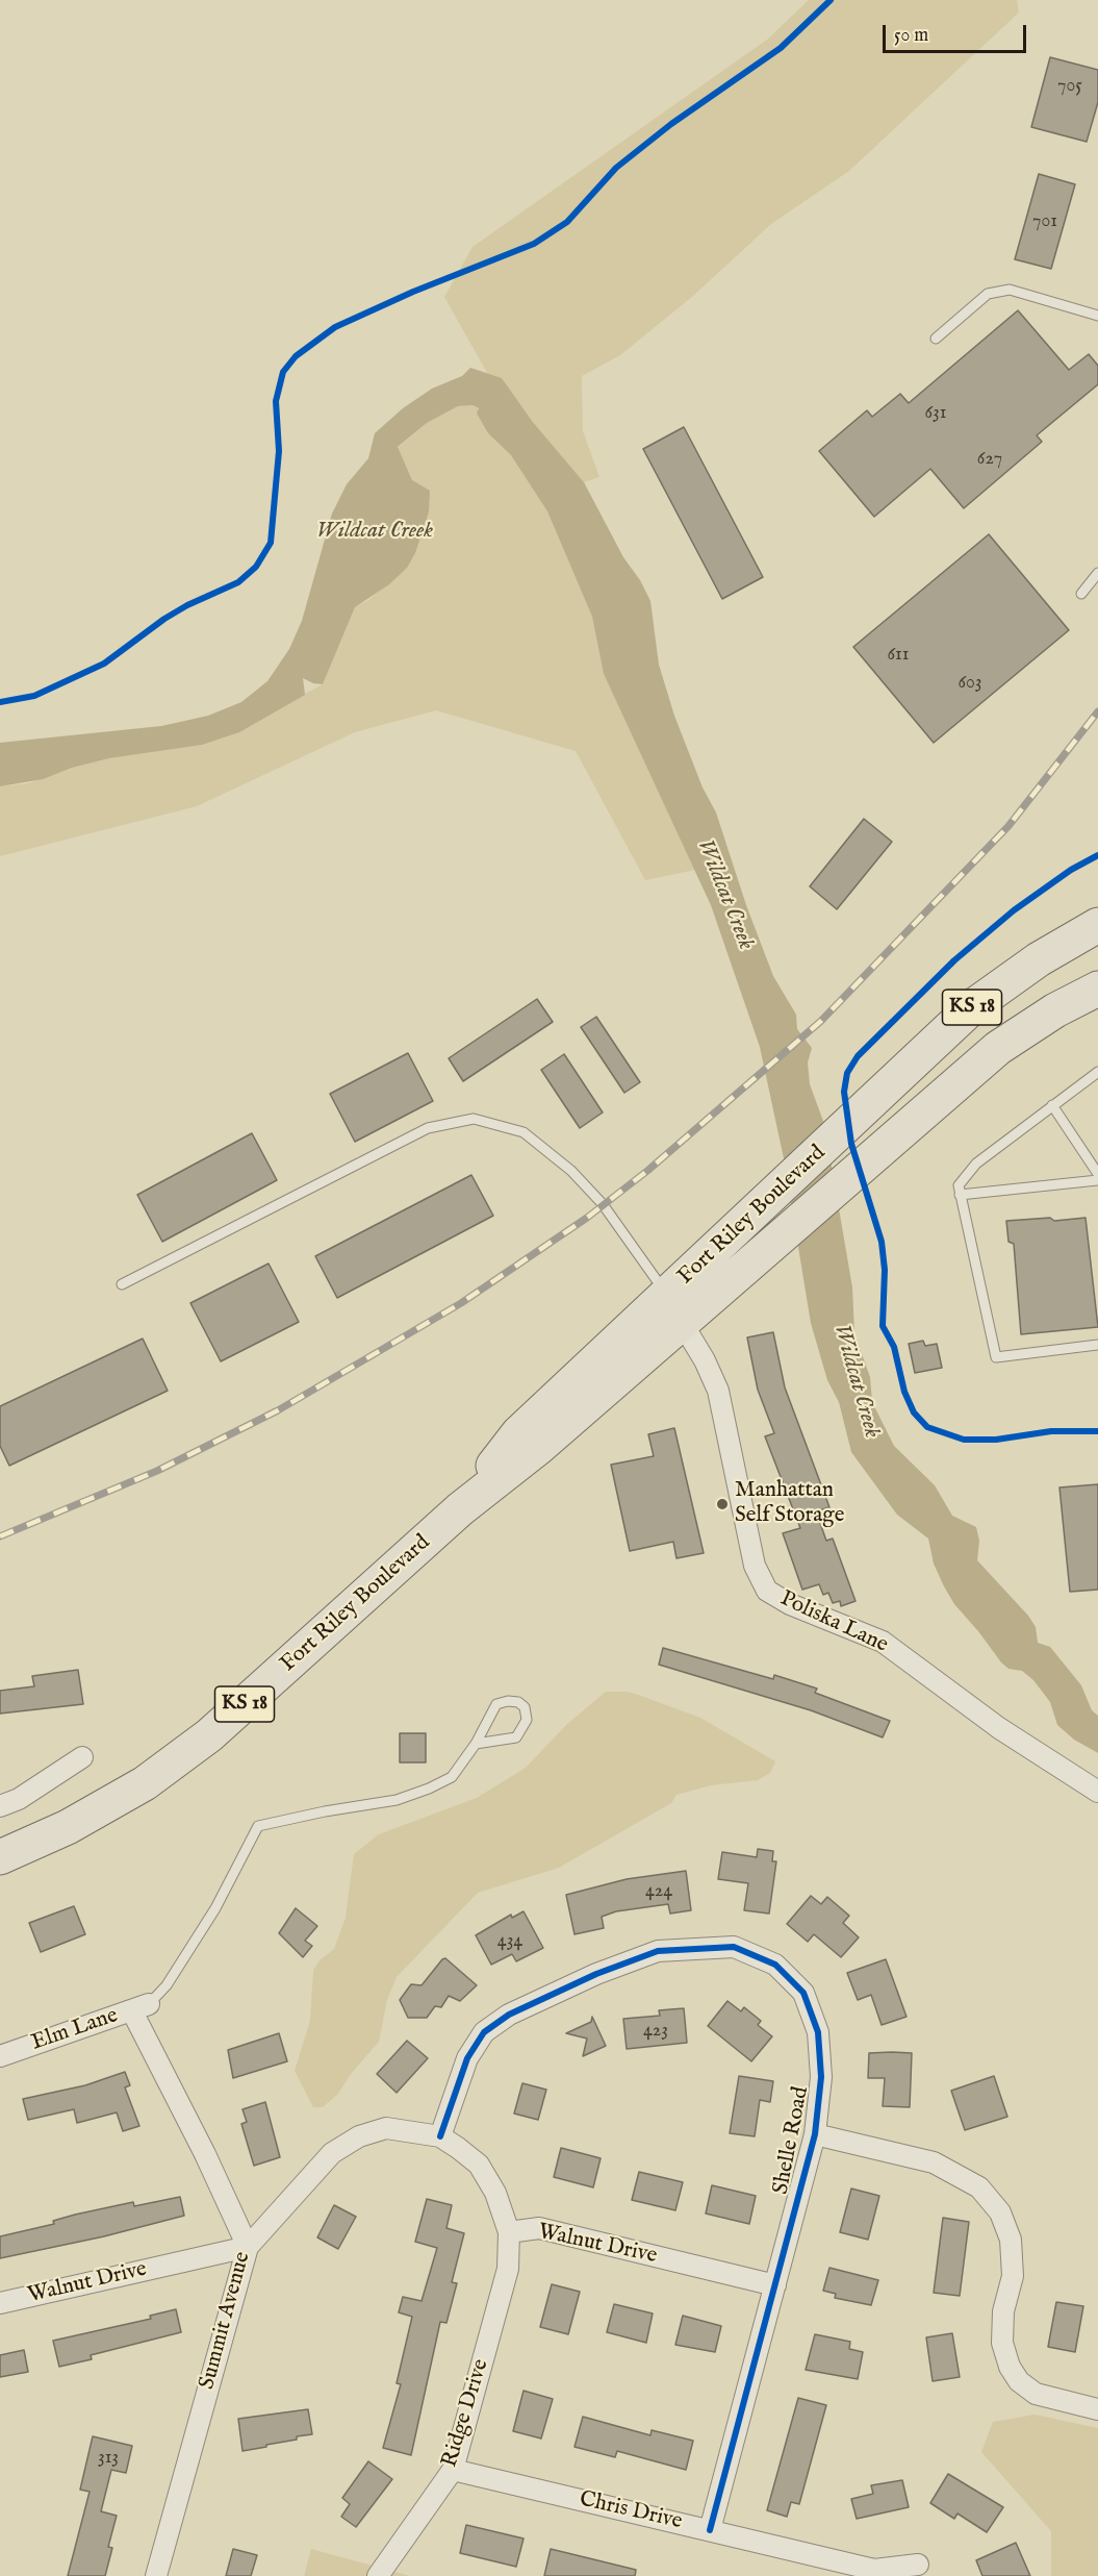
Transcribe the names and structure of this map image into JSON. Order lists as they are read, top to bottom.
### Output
{
  "streets": {
    "highway": ["KS 18", "Fort Riley Boulevard"],
    "street": [
      "Poliska Lane",
      "Elm Lane",
      "Shelle Road",
      "Walnut Drive",
      "Summit Avenue",
      "Ridge Drive",
      "Chris Drive"
    ]
  },
  "crossings": [
    ["Fort Riley Boulevard", "Poliska Lane"],
    ["Elm Lane", "Summit Avenue"],
    ["Shelle Road", "Walnut Drive"],
    ["Shelle Road", "Chris Drive"],
    ["Walnut Drive", "Summit Avenue"],
    ["Walnut Drive", "Ridge Drive"],
    ["Ridge Drive", "Chris Drive"]
  ],
  "water": ["Wildcat Creek"],
  "places": ["Manhattan Self Storage"],
  "house_numbers": [
    "705",
    "701",
    "631",
    "627",
    "611",
    "603",
    "424",
    "434",
    "423",
    "313"
  ],
  "scale_bar": "50 m"
}
